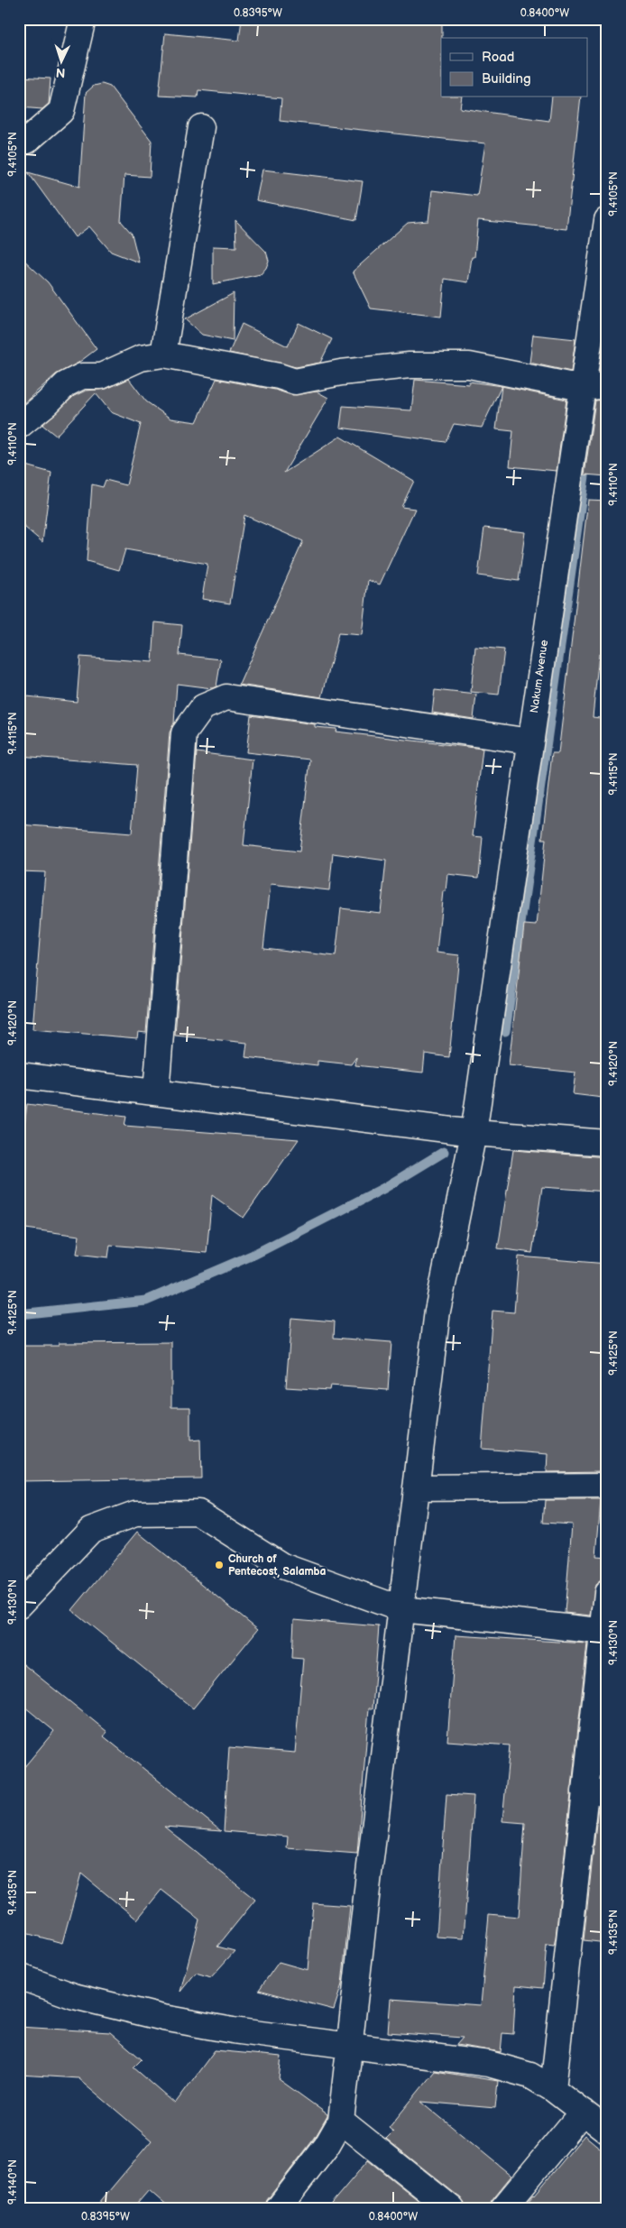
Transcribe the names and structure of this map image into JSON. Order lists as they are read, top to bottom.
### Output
{
  "streets": {
    "street": ["Nakum Avenue"]
  },
  "places": ["Church of Pentecost, Salamba"],
  "legend": ["Road", "Building"],
  "north": "bottom",
  "coordinates": [
    "0.8395°W",
    "0.8400°W",
    "9.4105°N",
    "9.4110°N",
    "9.4115°N",
    "9.4120°N",
    "9.4125°N",
    "9.4130°N",
    "9.4135°N",
    "9.4140°N"
  ]
}
